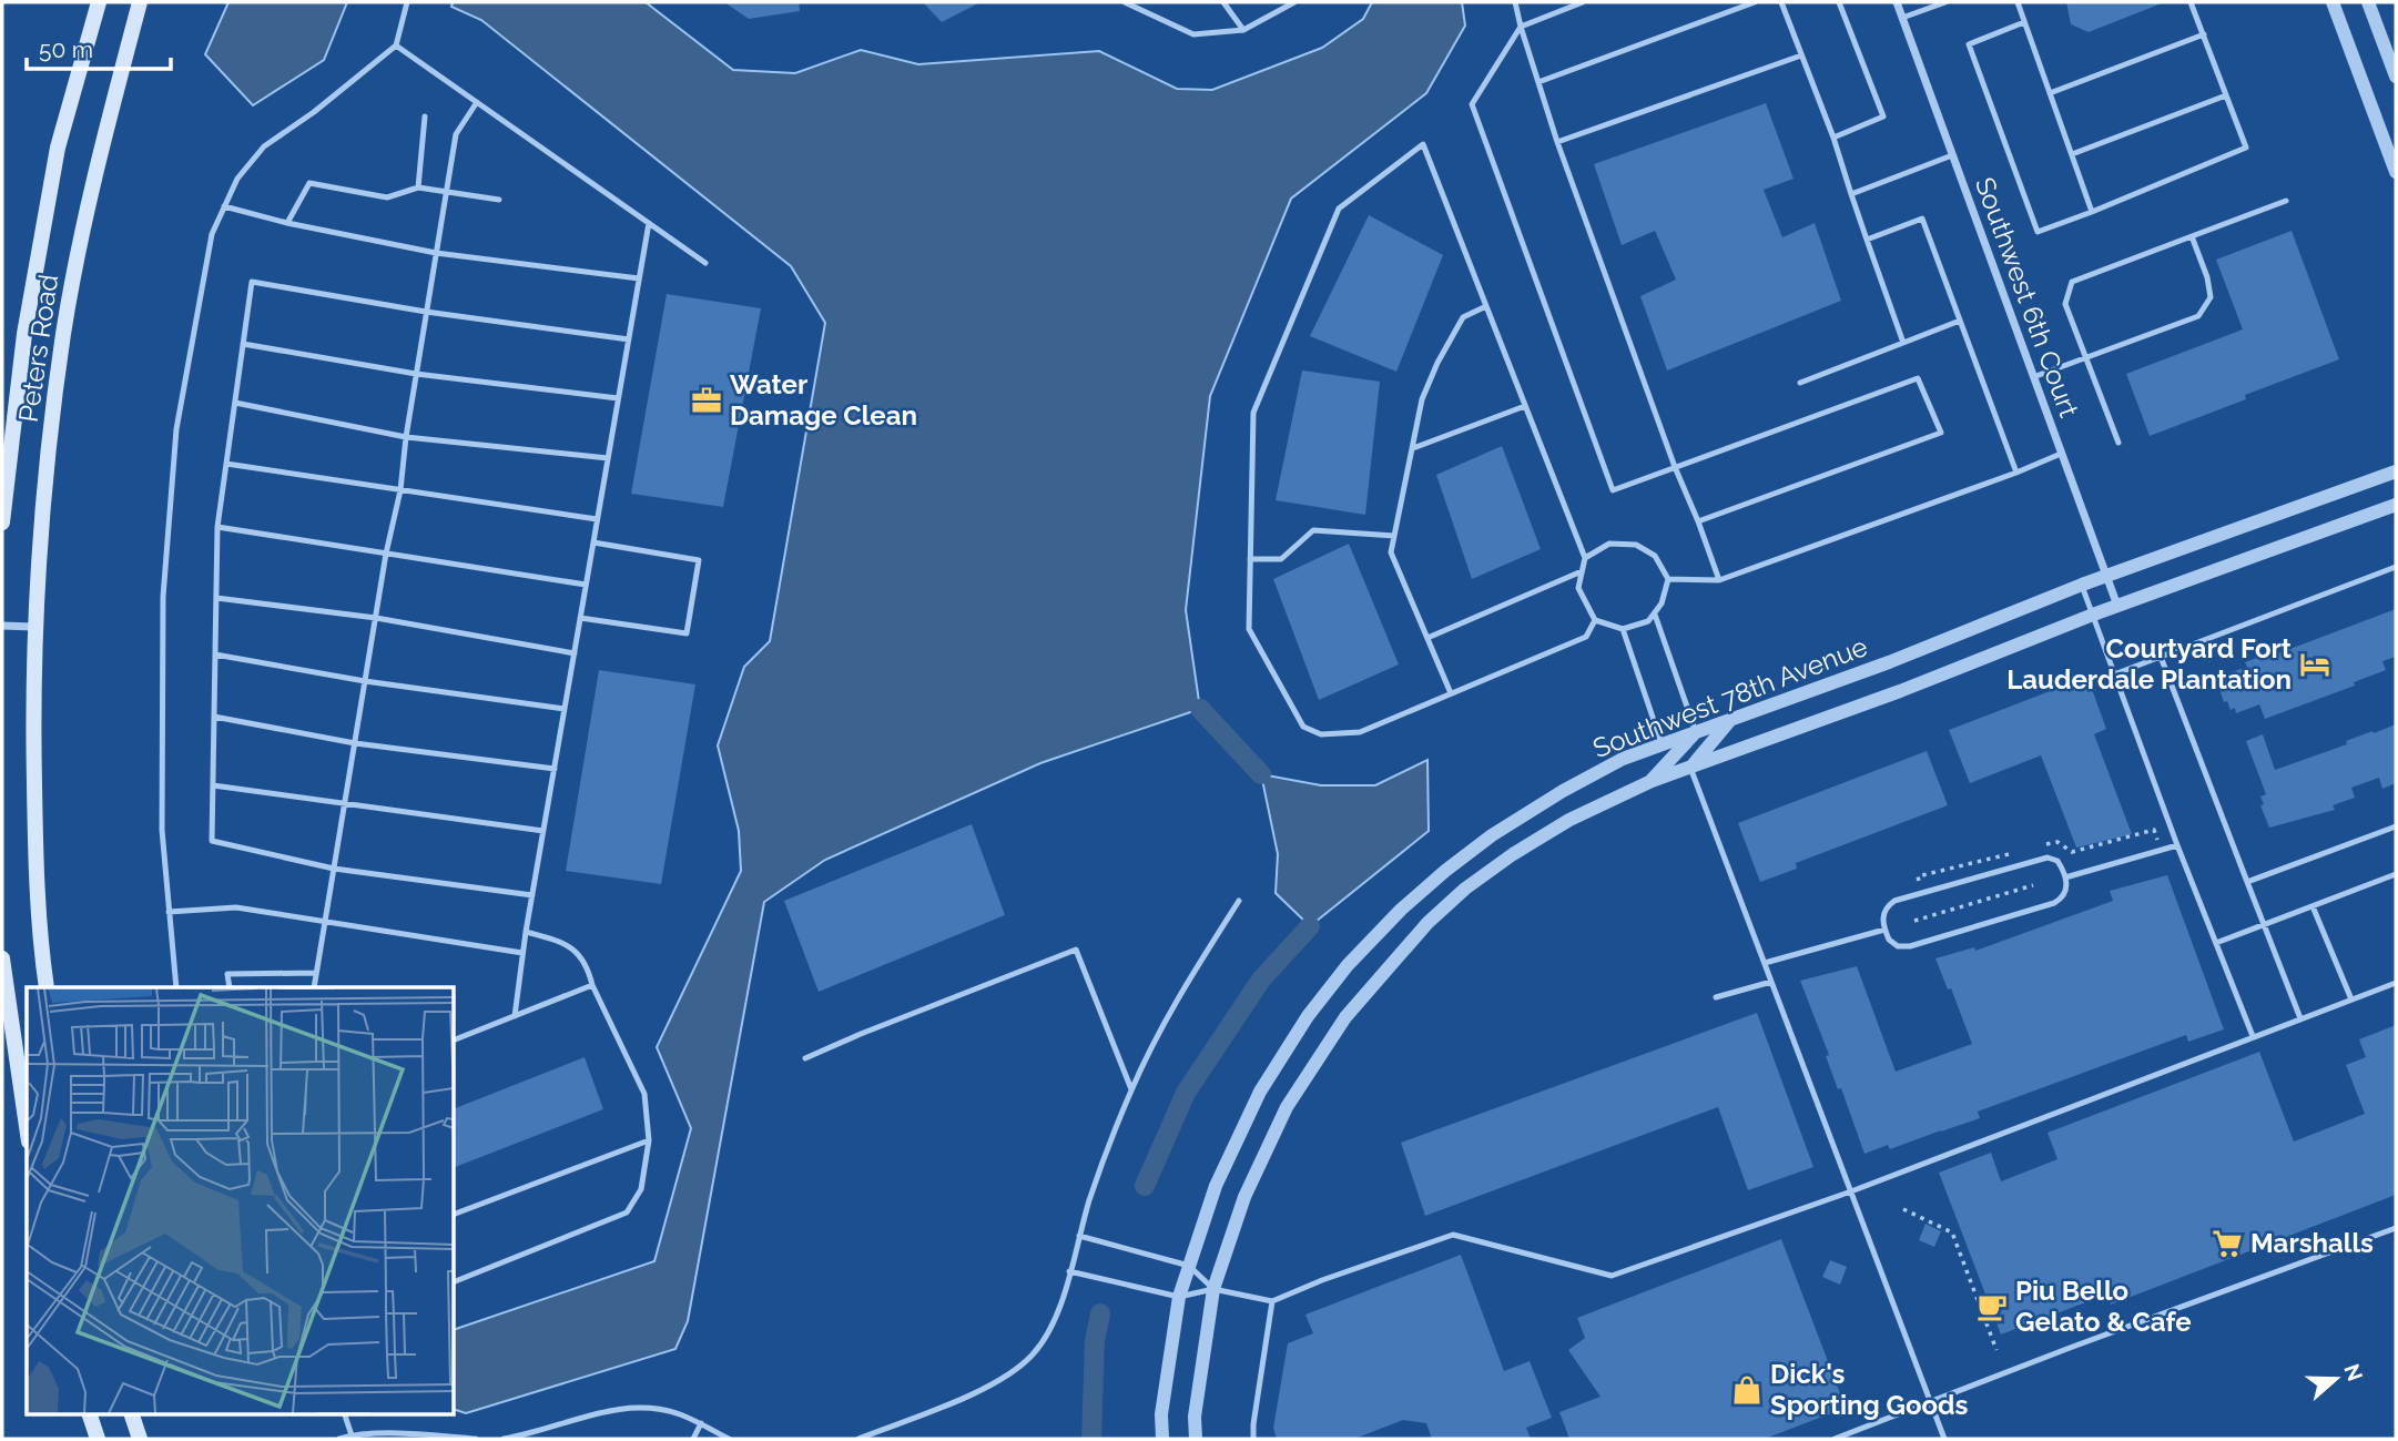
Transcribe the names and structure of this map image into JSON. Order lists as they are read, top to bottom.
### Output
{
  "streets": {
    "main road": ["Peters Road"],
    "street": ["Southwest 6th Court", "Southwest 78th Avenue"]
  },
  "crossings": [
    ["Southwest 6th Court", "Southwest 78th Avenue"]
  ],
  "places": {
    "office": ["Water Damage Clean"],
    "hotel": ["Courtyard Fort Lauderdale Plantation"],
    "supermarket": ["Marshalls"],
    "cafe": ["Piu Bello Gelato & Cafe"],
    "shop": ["Dick's Sporting Goods"]
  },
  "scale_bar": "50 m",
  "north": "right"
}
